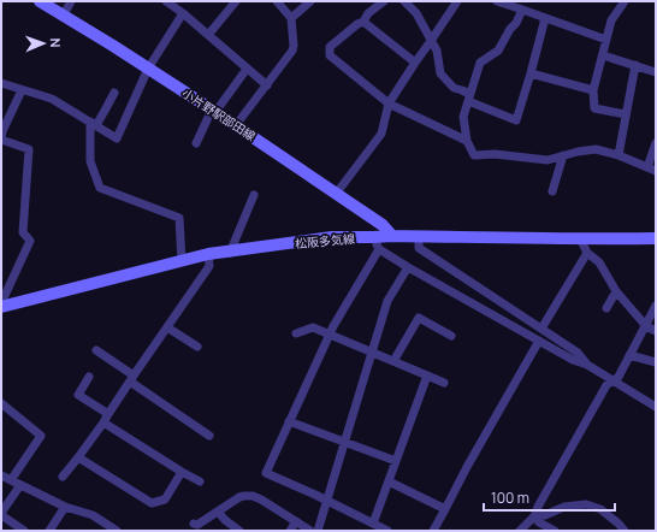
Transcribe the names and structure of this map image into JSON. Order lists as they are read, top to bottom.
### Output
{
  "streets": {
    "main road": ["小片野駅部田線", "松阪多気線"]
  },
  "crossings": [
    ["小片野駅部田線", "松阪多気線"]
  ],
  "scale_bar": "100 m",
  "north": "right"
}
